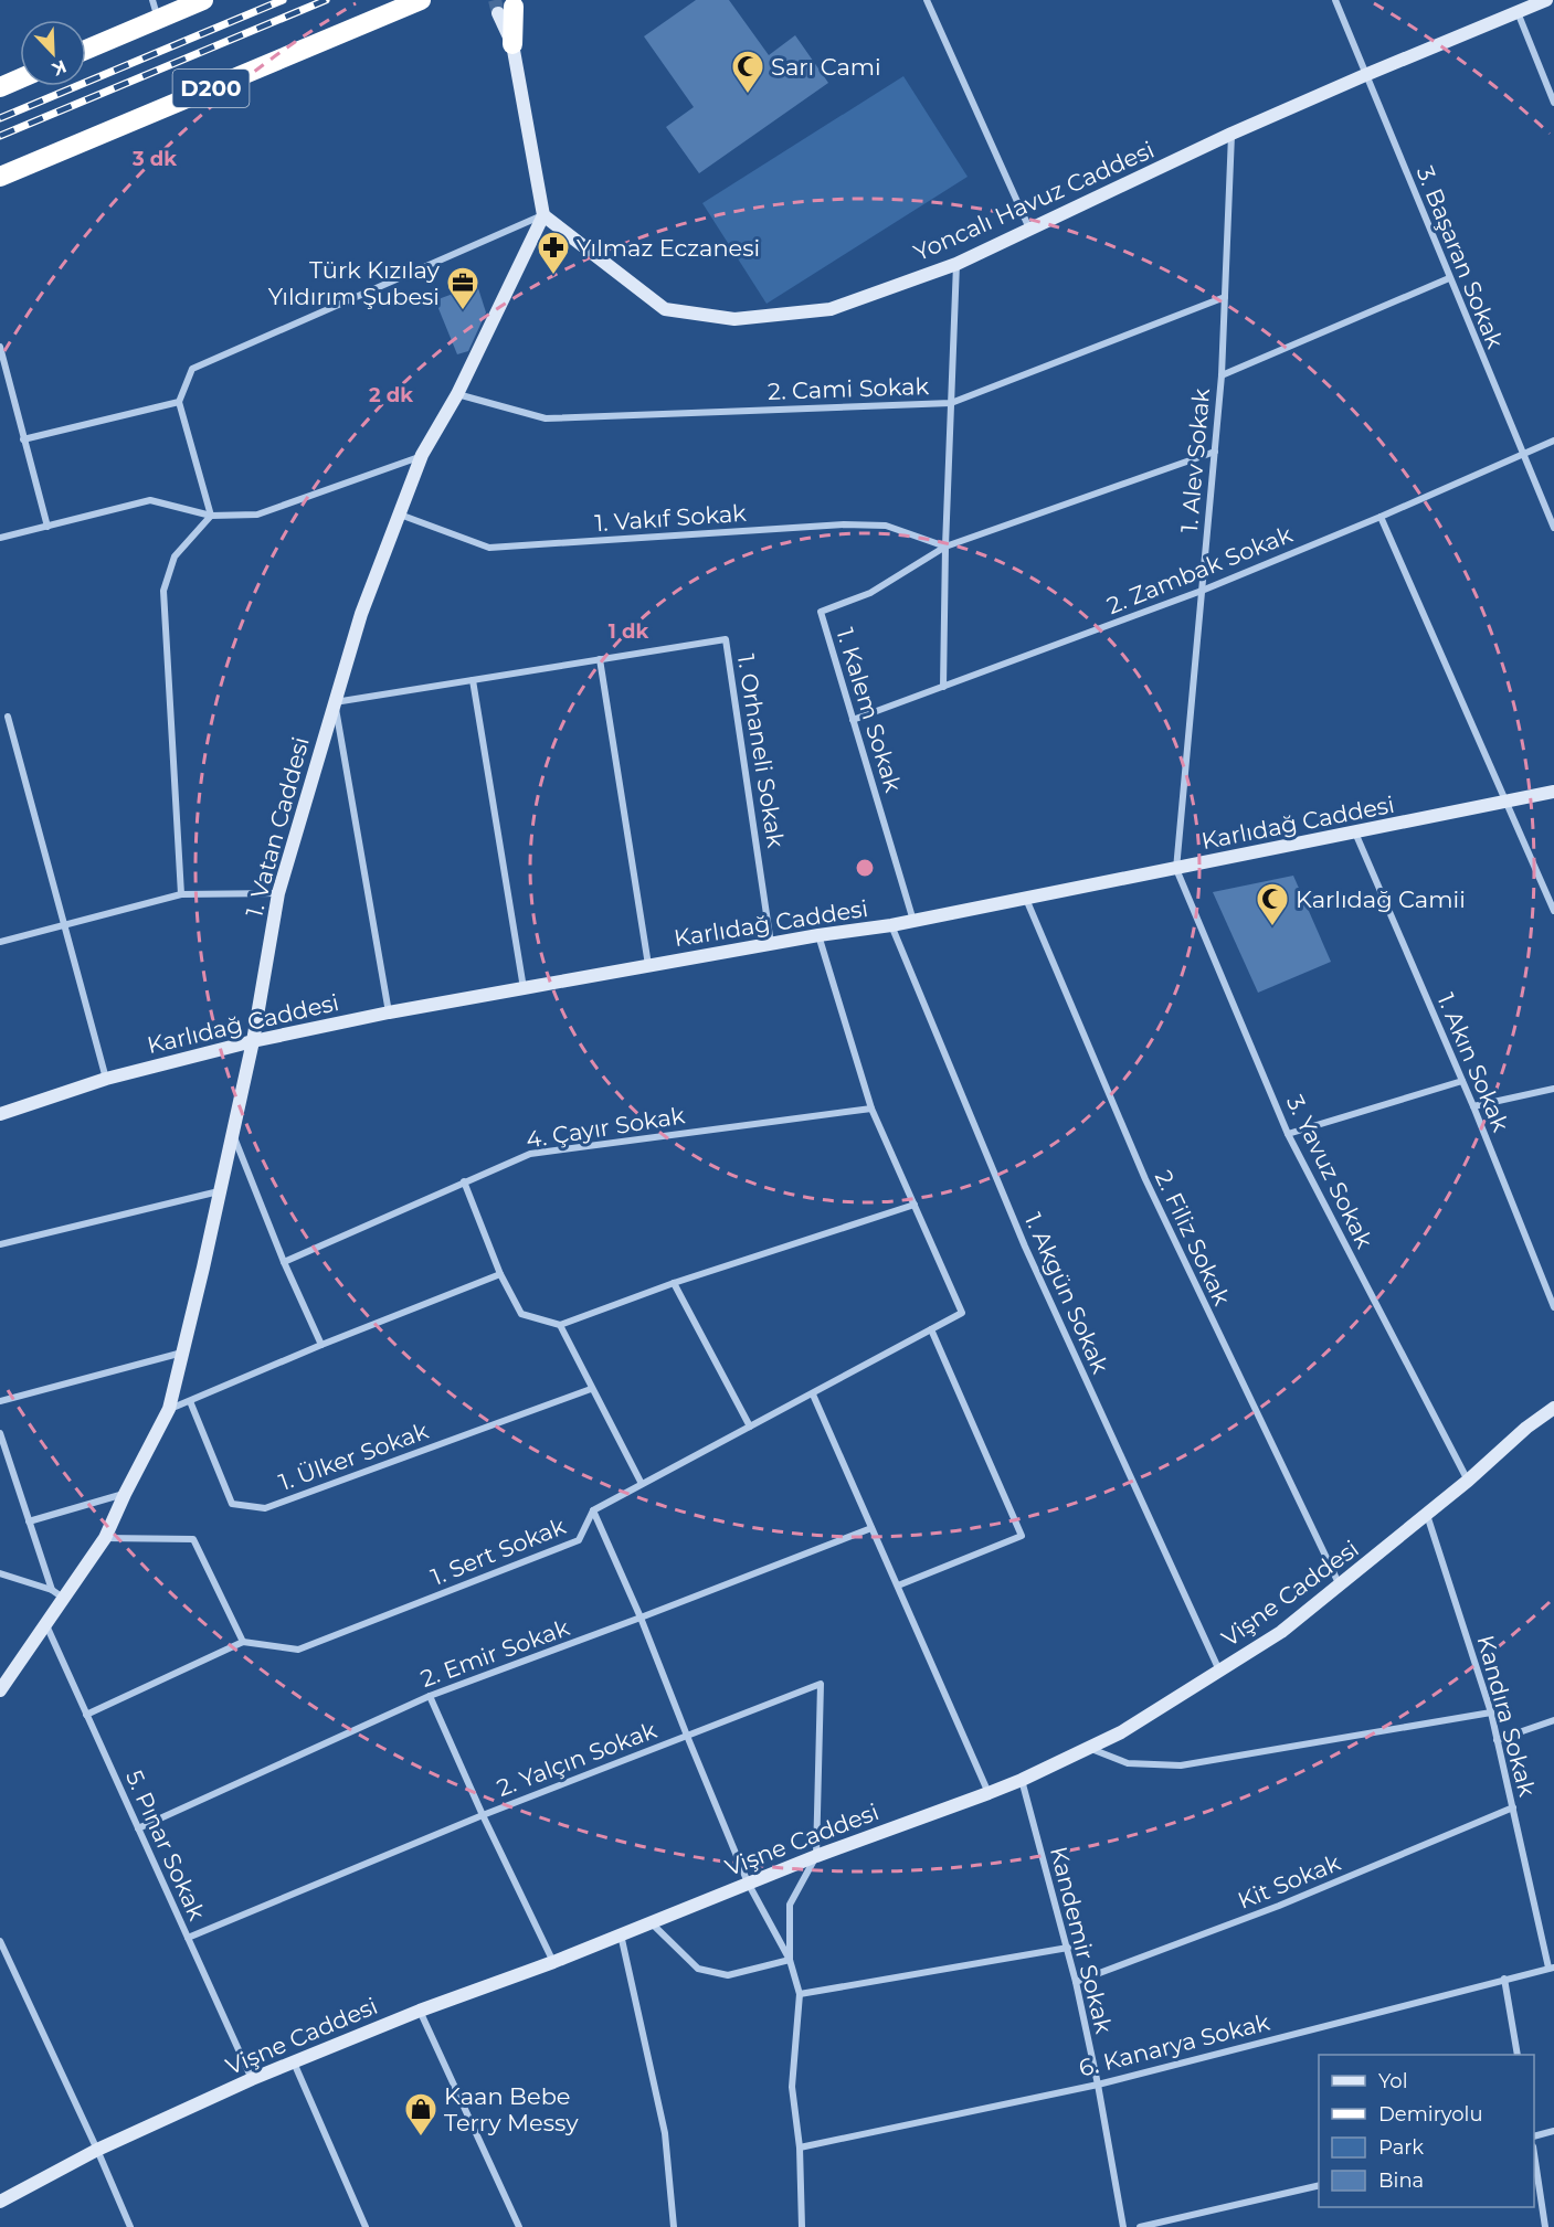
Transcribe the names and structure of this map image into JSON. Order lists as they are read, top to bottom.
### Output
{
  "streets": {
    "highway": ["D200"],
    "main road": [
      "Yoncalı Havuz Caddesi",
      "Karlıdağ Caddesi",
      "1. Vatan Caddesi",
      "Vişne Caddesi"
    ],
    "street": [
      "3. Başaran Sokak",
      "2. Cami Sokak",
      "1. Alev Sokak",
      "1. Vakıf Sokak",
      "2. Zambak Sokak",
      "1. Kalem Sokak",
      "1. Orhaneli Sokak",
      "1. Akın Sokak",
      "4. Çayır Sokak",
      "3. Yavuz Sokak",
      "2. Filiz Sokak",
      "1. Akgün Sokak",
      "1. Ülker Sokak",
      "1. Sert Sokak",
      "2. Emir Sokak",
      "Kandıra Sokak",
      "2. Yalçın Sokak",
      "5. Pınar Sokak",
      "Kit Sokak",
      "Kandemir Sokak",
      "6. Kanarya Sokak"
    ]
  },
  "crossings": [
    ["Yoncalı Havuz Caddesi", "3. Başaran Sokak"],
    ["Yoncalı Havuz Caddesi", "1. Alev Sokak"],
    ["Yoncalı Havuz Caddesi", "1. Vatan Caddesi"],
    ["3. Başaran Sokak", "2. Zambak Sokak"],
    ["2. Cami Sokak", "1. Alev Sokak"],
    ["2. Cami Sokak", "1. Vatan Caddesi"],
    ["1. Alev Sokak", "2. Zambak Sokak"],
    ["1. Alev Sokak", "Karlıdağ Caddesi"],
    ["1. Alev Sokak", "3. Yavuz Sokak"],
    ["1. Vakıf Sokak", "1. Kalem Sokak"],
    ["1. Vakıf Sokak", "1. Vatan Caddesi"],
    ["2. Zambak Sokak", "1. Kalem Sokak"],
    ["1. Kalem Sokak", "Karlıdağ Caddesi"],
    ["1. Orhaneli Sokak", "Karlıdağ Caddesi"],
    ["1. Orhaneli Sokak", "1. Vatan Caddesi"],
    ["Karlıdağ Caddesi", "1. Vatan Caddesi"],
    ["Karlıdağ Caddesi", "1. Akın Sokak"],
    ["Karlıdağ Caddesi", "3. Yavuz Sokak"],
    ["Karlıdağ Caddesi", "2. Filiz Sokak"],
    ["Karlıdağ Caddesi", "1. Akgün Sokak"],
    ["1. Vatan Caddesi", "5. Pınar Sokak"],
    ["3. Yavuz Sokak", "Vişne Caddesi"],
    ["2. Filiz Sokak", "Vişne Caddesi"],
    ["1. Akgün Sokak", "Vişne Caddesi"],
    ["Vişne Caddesi", "Kandıra Sokak"],
    ["Vişne Caddesi", "2. Yalçın Sokak"],
    ["Vişne Caddesi", "5. Pınar Sokak"],
    ["Vişne Caddesi", "Kandemir Sokak"],
    ["2. Emir Sokak", "5. Pınar Sokak"],
    ["Kandıra Sokak", "Kit Sokak"],
    ["Kandıra Sokak", "6. Kanarya Sokak"],
    ["2. Yalçın Sokak", "5. Pınar Sokak"],
    ["Kit Sokak", "Kandemir Sokak"],
    ["Kandemir Sokak", "6. Kanarya Sokak"]
  ],
  "places": {
    "mosque": ["Sarı Cami", "Karlıdağ Camii"],
    "pharmacy": ["Yılmaz Eczanesi"],
    "office": ["Türk Kızılay Yıldırım Şubesi"],
    "shop": ["Kaan Bebe Terry Messy"]
  },
  "legend": [
    "Yol",
    "Demiryolu",
    "Park",
    "Bina"
  ],
  "north": "bottom right",
  "rings": ["3 dk", "2 dk", "1 dk"]
}
